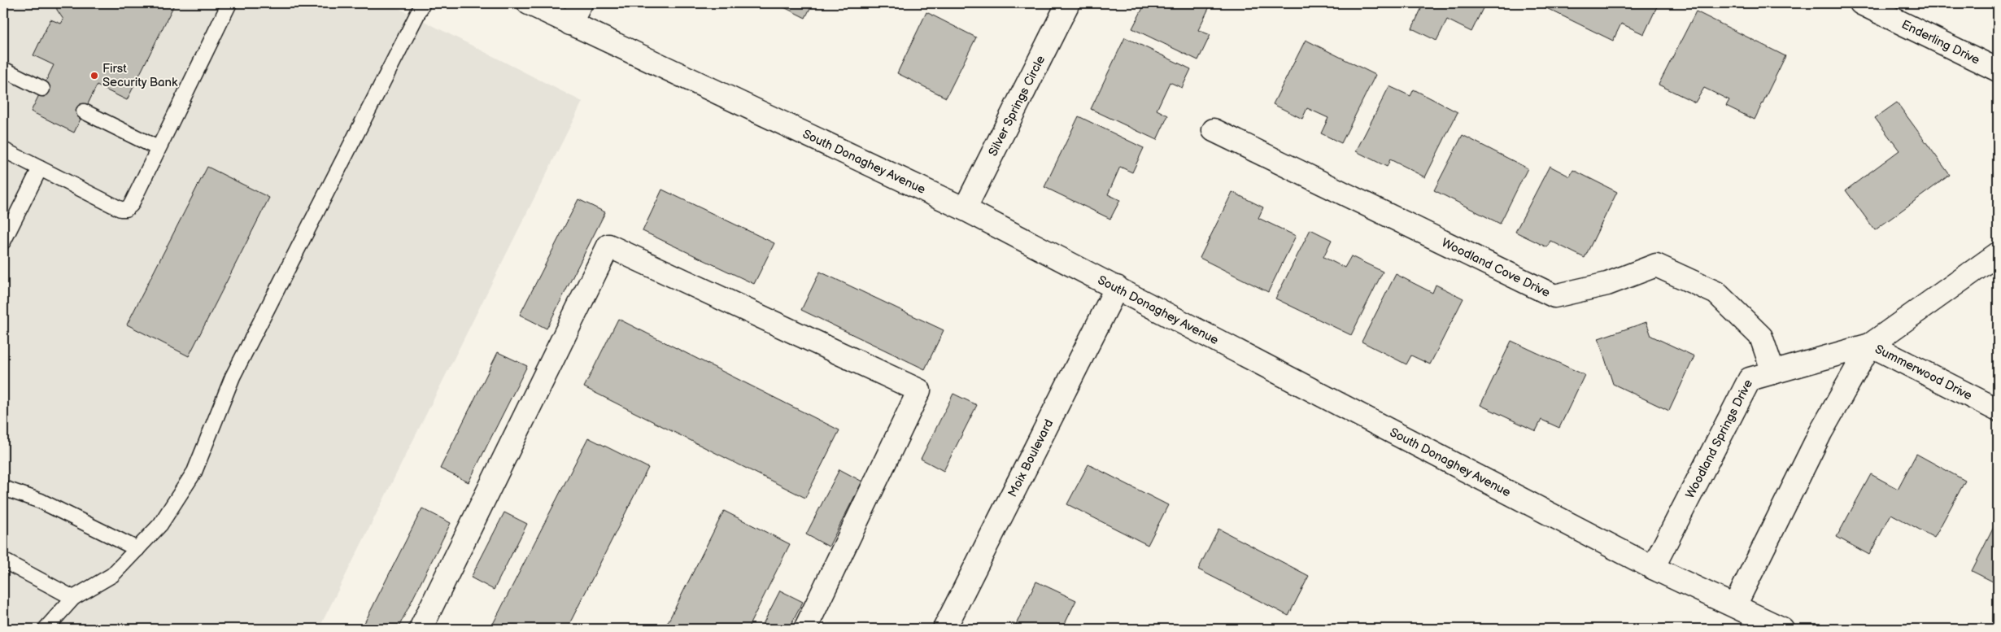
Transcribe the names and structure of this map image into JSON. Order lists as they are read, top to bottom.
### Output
{
  "streets": {
    "street": [
      "Enderling Drive",
      "Silver Springs Circle",
      "South Donaghey Avenue",
      "Woodland Cove Drive",
      "Summerwood Drive",
      "Woodland Springs Drive",
      "Moix Boulevard"
    ]
  },
  "crossings": [
    ["Silver Springs Circle", "South Donaghey Avenue"],
    ["South Donaghey Avenue", "Woodland Springs Drive"],
    ["South Donaghey Avenue", "Moix Boulevard"],
    ["Woodland Cove Drive", "Woodland Springs Drive"],
    ["Summerwood Drive", "Woodland Springs Drive"]
  ],
  "places": ["First Security Bank"]
}
